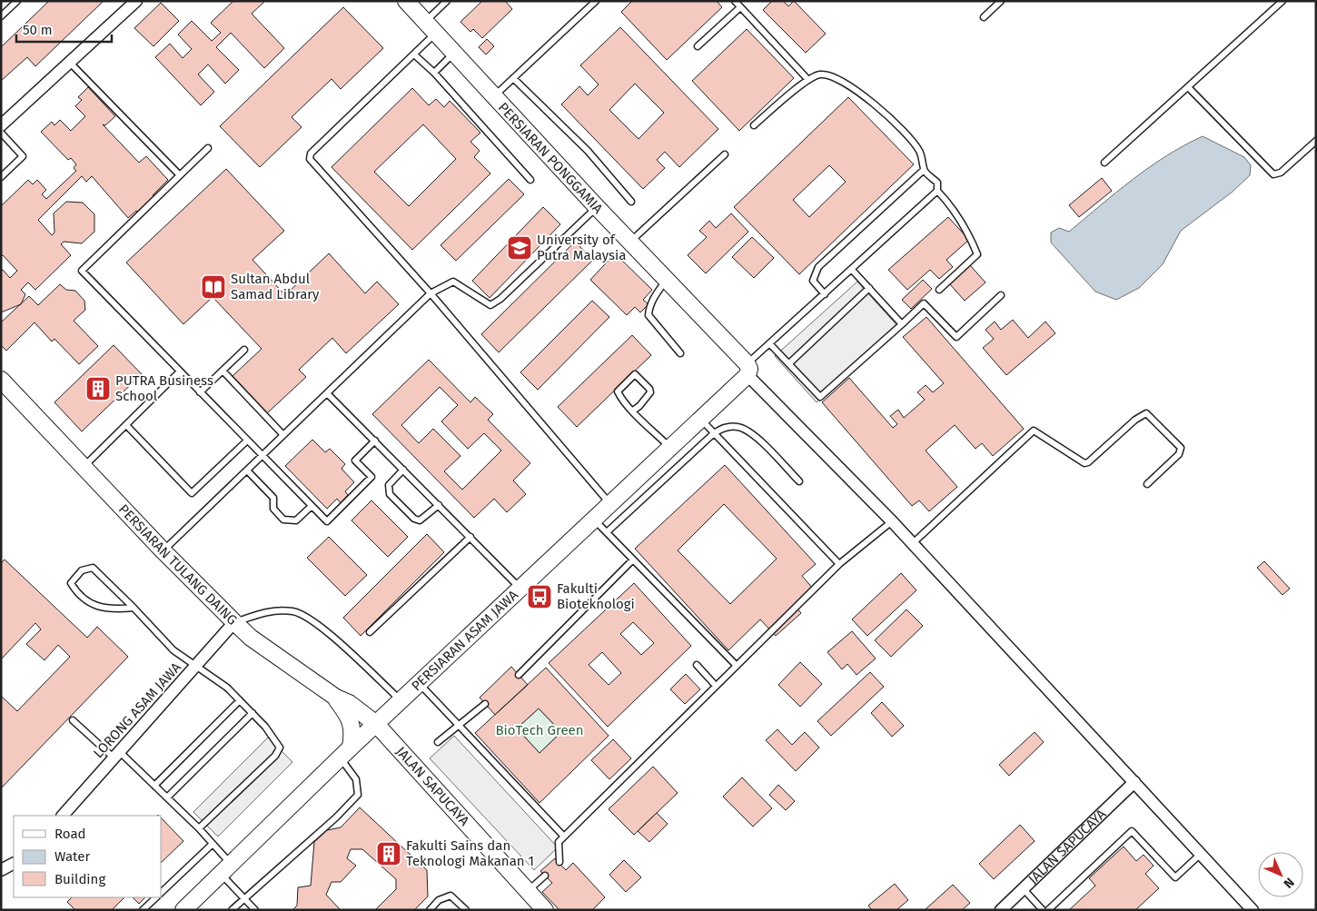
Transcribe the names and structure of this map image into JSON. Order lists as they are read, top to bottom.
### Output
{
  "streets": {
    "street": [
      "PERSIARAN PONGGAMIA",
      "PERSIARAN TULANG DAING",
      "PERSIARAN ASAM JAWA",
      "LORONG ASAM JAWA",
      "JALAN SAPUCAYA"
    ]
  },
  "crossings": [
    ["PERSIARAN PONGGAMIA", "PERSIARAN ASAM JAWA"],
    ["PERSIARAN TULANG DAING", "PERSIARAN ASAM JAWA"],
    ["PERSIARAN TULANG DAING", "LORONG ASAM JAWA"],
    ["PERSIARAN TULANG DAING", "JALAN SAPUCAYA"],
    ["PERSIARAN ASAM JAWA", "JALAN SAPUCAYA"]
  ],
  "parks": ["BioTech Green"],
  "places": {
    "school or university": ["University of Putra Malaysia"],
    "library": ["Sultan Abdul Samad Library"],
    "building": ["PUTRA Business School", "Fakulti Sains dan Teknologi Makanan 1"],
    "bus stop": ["Fakulti Bioteknologi"]
  },
  "legend": ["Road", "Water", "Building"],
  "scale_bar": "50 m",
  "north": "bottom right"
}
